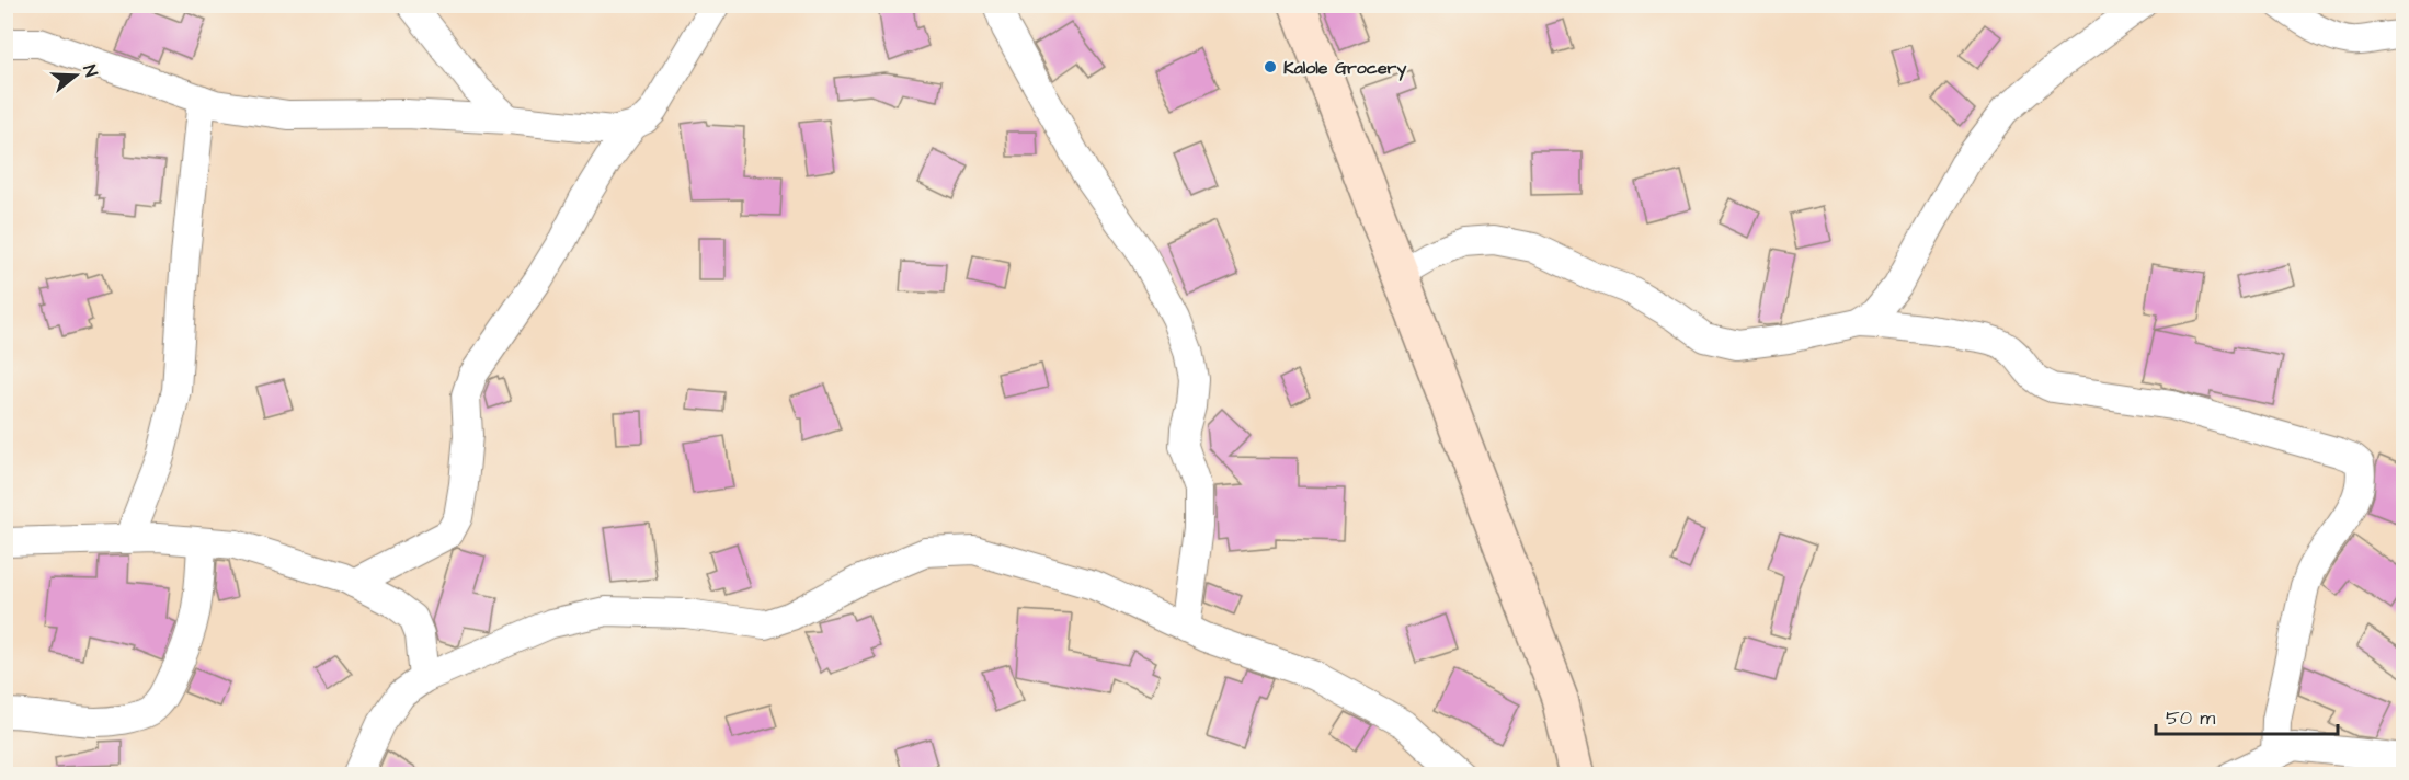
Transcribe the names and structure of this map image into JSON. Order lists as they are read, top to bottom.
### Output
{
  "places": ["Kalole Grocery"],
  "scale_bar": "50 m",
  "north": "right"
}
